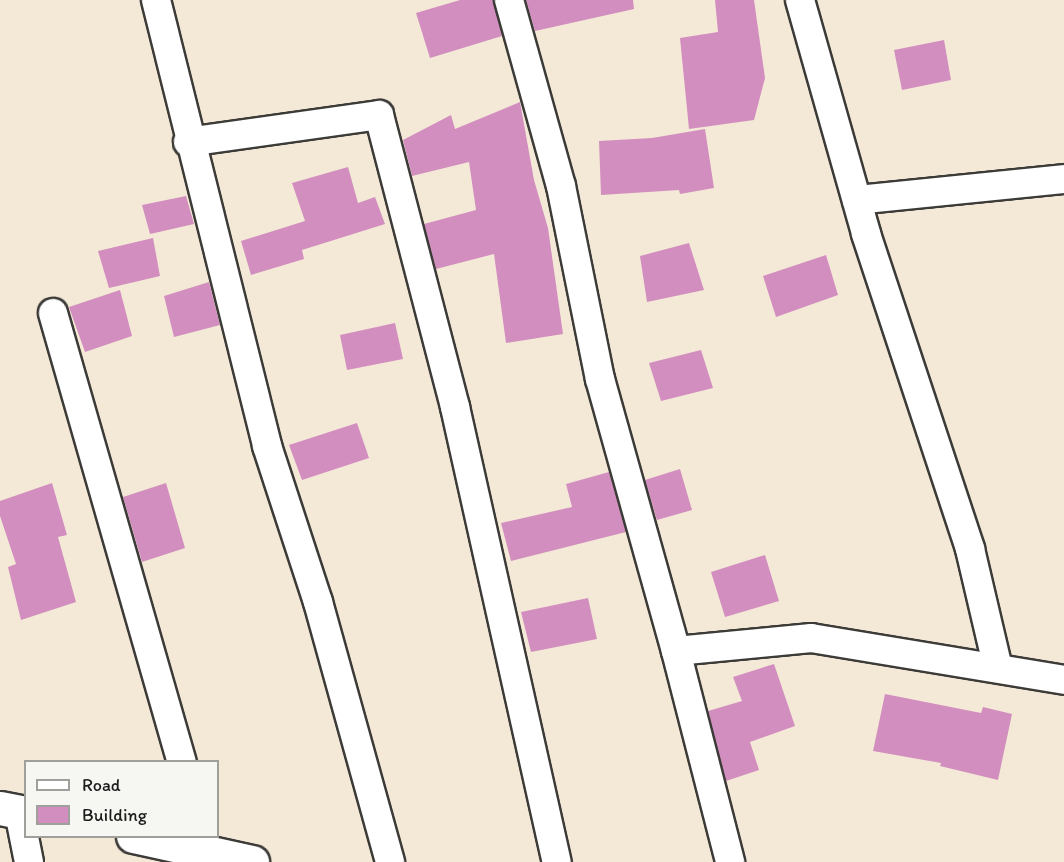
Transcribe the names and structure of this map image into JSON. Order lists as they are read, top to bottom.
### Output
{
  "legend": ["Road", "Building"]
}
